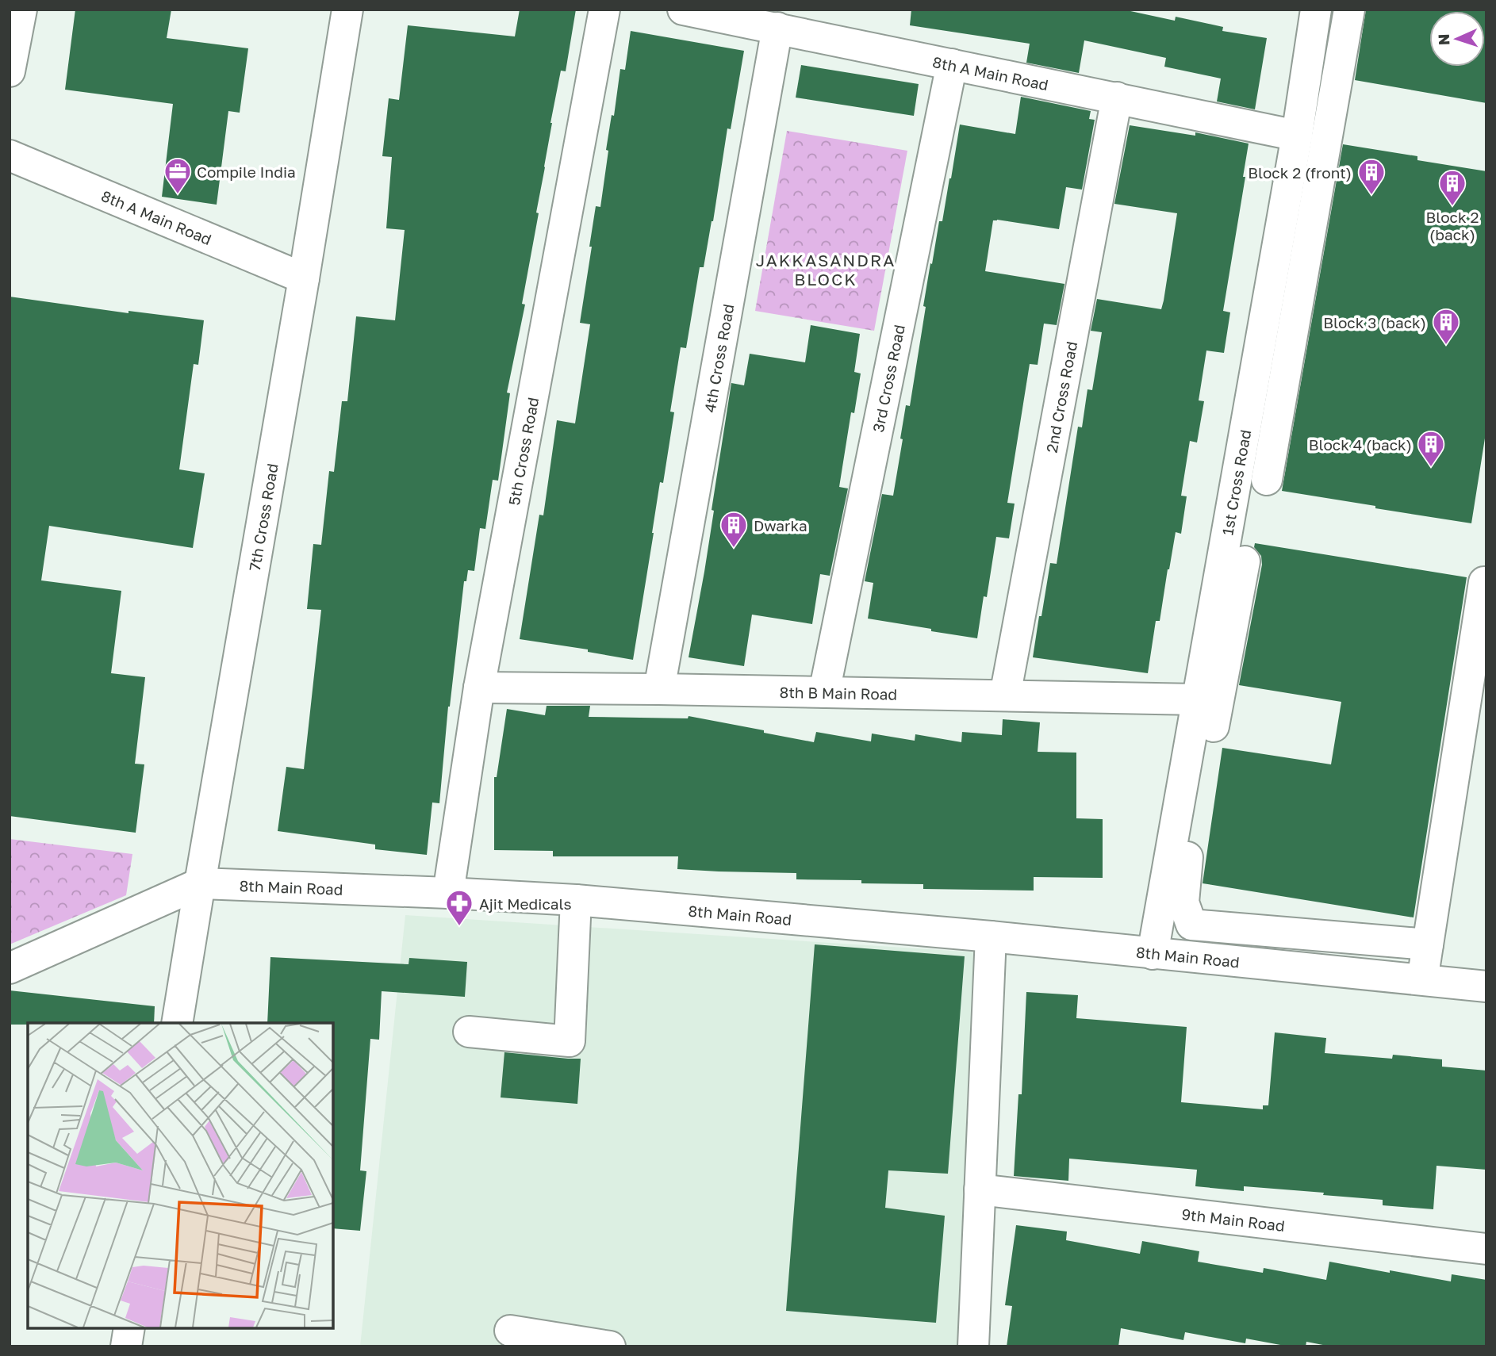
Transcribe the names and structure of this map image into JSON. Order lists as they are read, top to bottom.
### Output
{
  "streets": {
    "street": [
      "8th A Main Road",
      "4th Cross Road",
      "3rd Cross Road",
      "2nd Cross Road",
      "5th Cross Road",
      "1st Cross Road",
      "7th Cross Road",
      "8th B Main Road",
      "8th Main Road",
      "9th Main Road"
    ]
  },
  "crossings": [
    ["8th A Main Road", "4th Cross Road"],
    ["8th A Main Road", "3rd Cross Road"],
    ["8th A Main Road", "2nd Cross Road"],
    ["8th A Main Road", "1st Cross Road"],
    ["8th A Main Road", "7th Cross Road"],
    ["4th Cross Road", "8th B Main Road"],
    ["3rd Cross Road", "8th B Main Road"],
    ["2nd Cross Road", "8th B Main Road"],
    ["5th Cross Road", "8th B Main Road"],
    ["5th Cross Road", "8th Main Road"],
    ["1st Cross Road", "8th B Main Road"],
    ["1st Cross Road", "8th Main Road"],
    ["7th Cross Road", "8th Main Road"]
  ],
  "districts": ["JAKKASANDRA BLOCK"],
  "places": {
    "office": ["Compile India"],
    "building": [
      "Block 2 (front)",
      "Block 2 (back)",
      "Block 3 (back)",
      "Block 4 (back)",
      "Dwarka"
    ],
    "pharmacy": ["Ajit Medicals"]
  },
  "north": "left"
}
